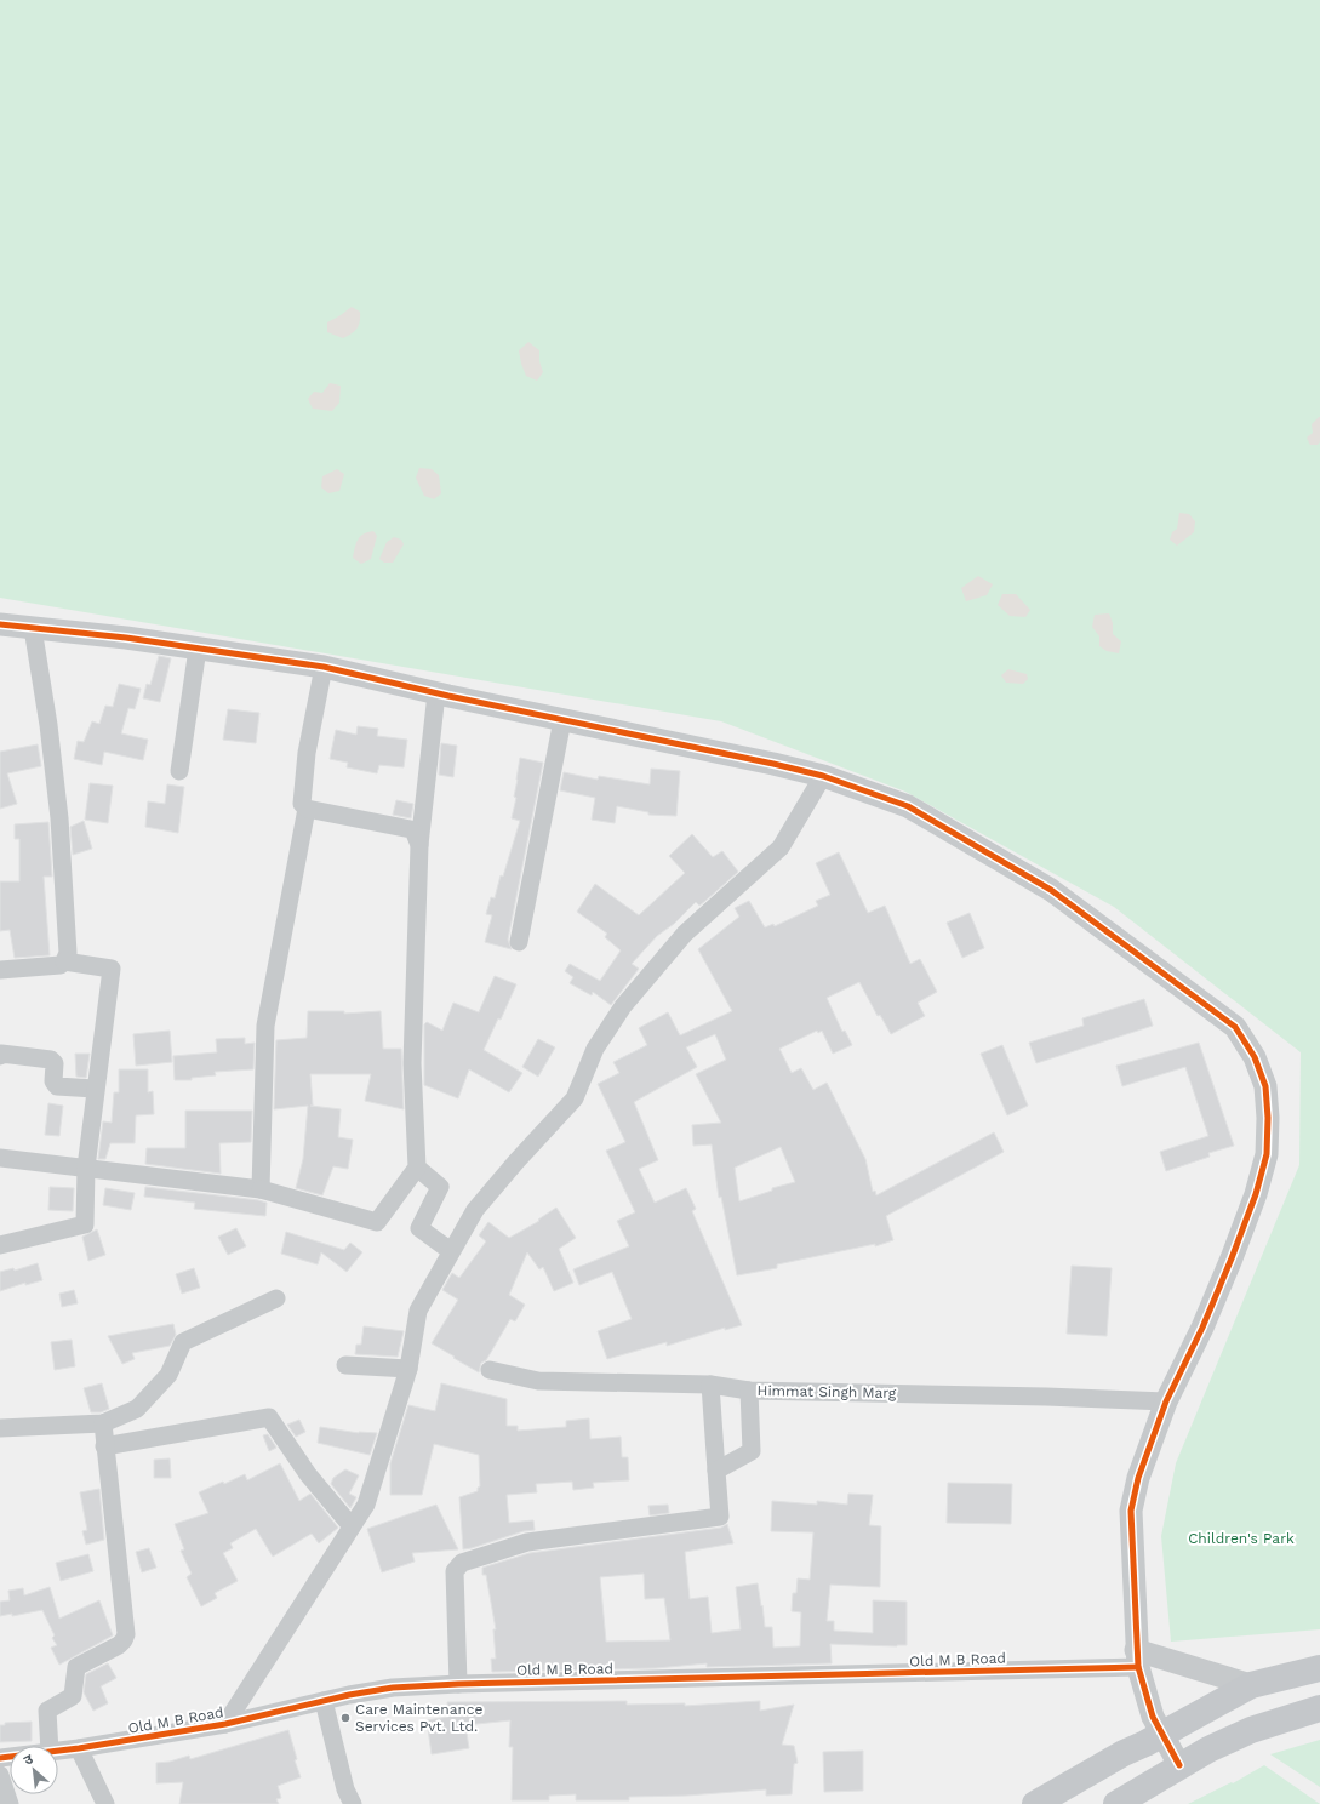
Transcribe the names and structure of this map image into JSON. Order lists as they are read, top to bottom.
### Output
{
  "streets": {
    "street": ["Himmat Singh Marg", "Old M B Road"]
  },
  "parks": ["Children's Park"],
  "places": ["Care Maintenance Services Pvt. Ltd."],
  "north": "top left"
}
